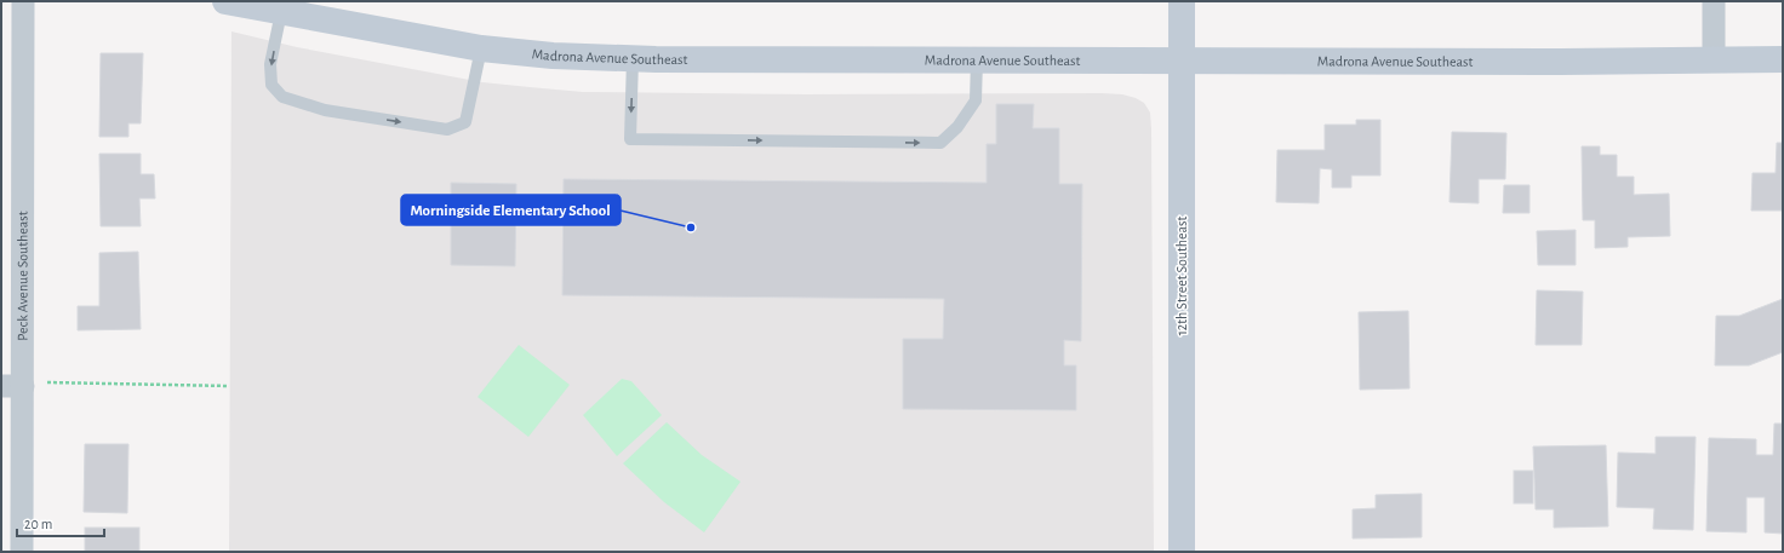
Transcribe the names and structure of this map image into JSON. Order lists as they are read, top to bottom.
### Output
{
  "streets": {
    "main road": ["Madrona Avenue Southeast", "12th Street Southeast"],
    "street": ["Peck Avenue Southeast"]
  },
  "crossings": [
    ["Madrona Avenue Southeast", "12th Street Southeast"]
  ],
  "places": ["Morningside Elementary School"],
  "scale_bar": "20 m"
}
